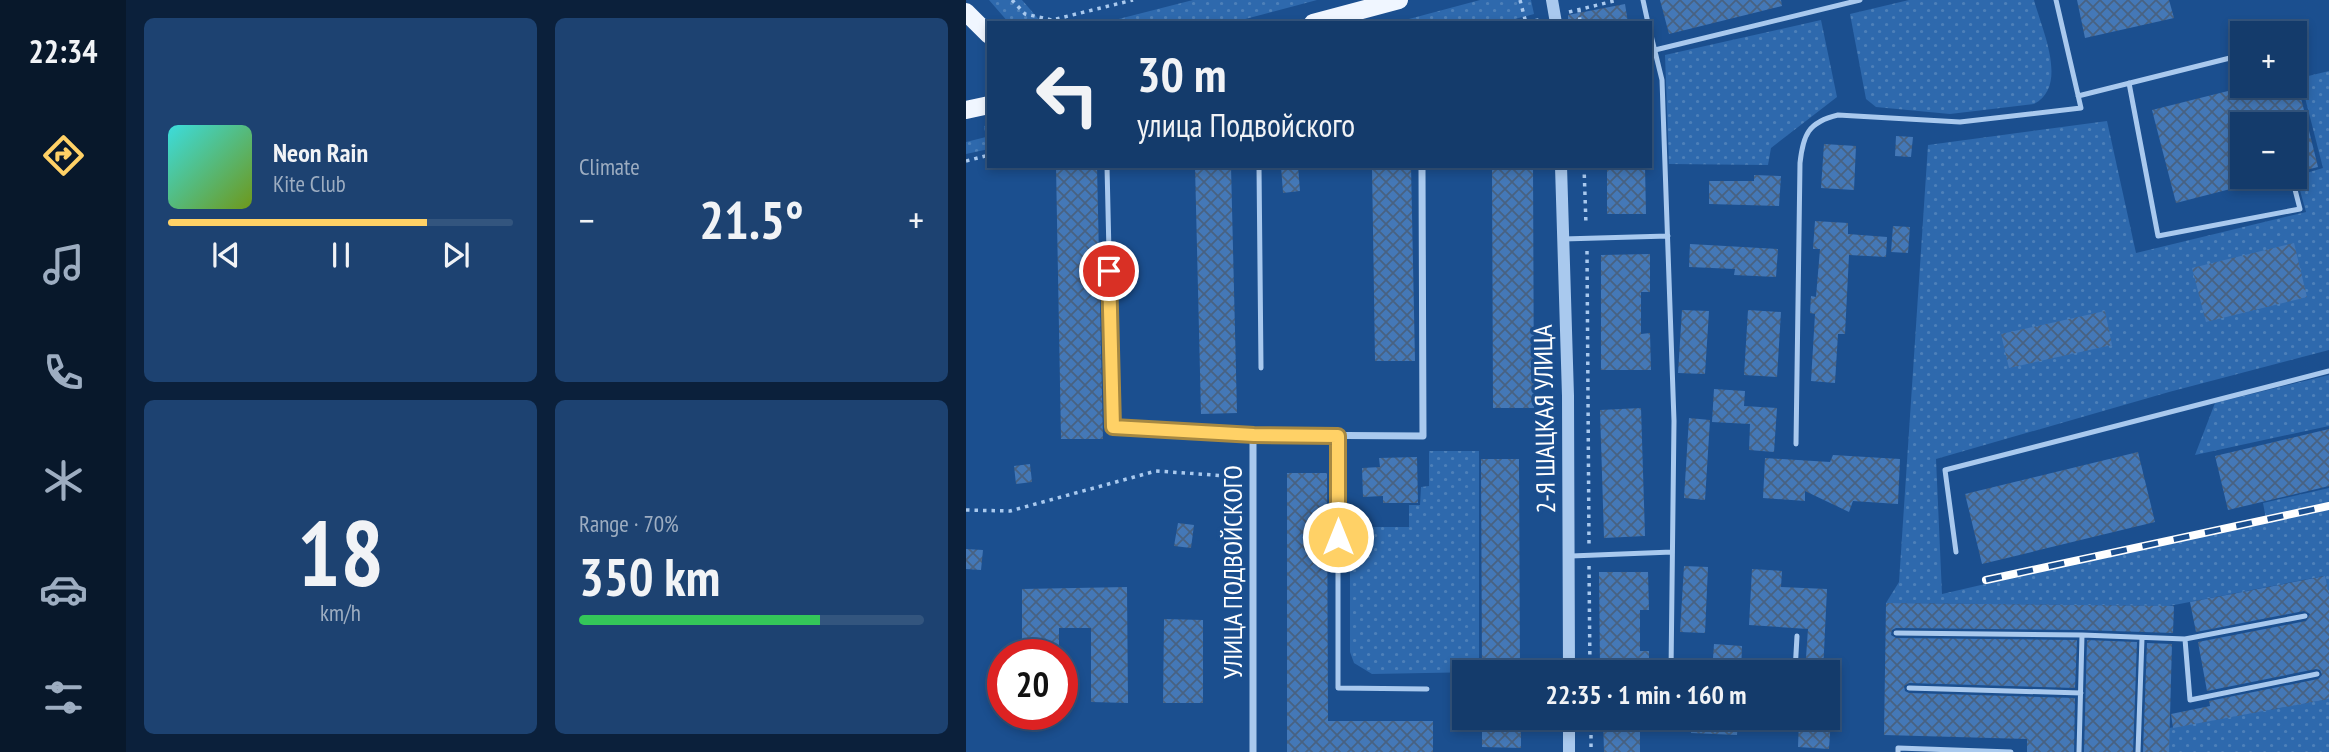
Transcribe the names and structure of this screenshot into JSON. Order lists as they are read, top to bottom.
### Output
{
  "streets": {
    "street": ["2-Я ШАЦКАЯ УЛИЦА", "УЛИЦА ПОДВОЙСКОГО"]
  },
  "page": {
    "tabs": "22:34",
    "tile": [
      "Climate",
      ["18", "km/h"],
      ["Range · 70%", "350 km"]
    ],
    "map_buttons": ["+", "−"],
    "turn": ["30 m", "улица Подвойского"],
    "song": ["Neon Rain", "Kite Club"],
    "heat": ["−", "21.5°", "+"],
    "limit": "20",
    "trip": "22:35 · 1 min · 160 m"
  }
}
